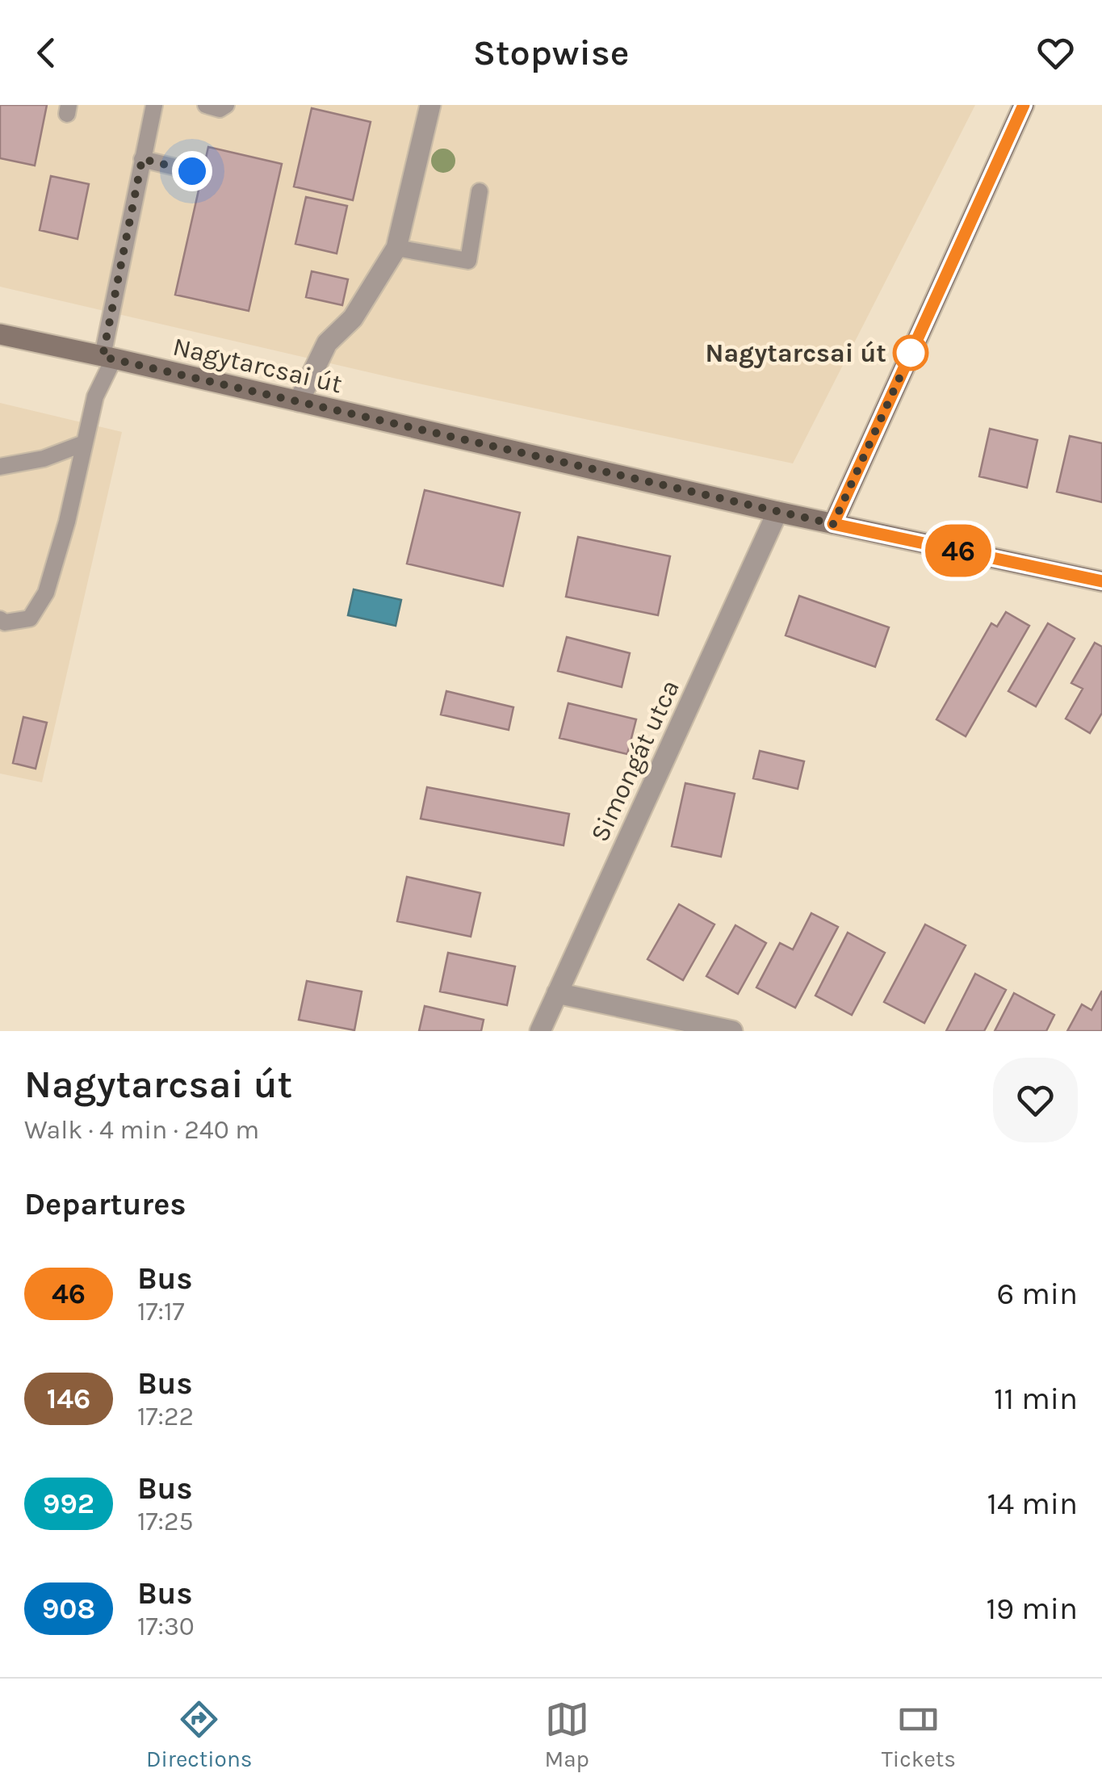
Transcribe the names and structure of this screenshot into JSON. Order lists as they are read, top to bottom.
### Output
{
  "streets": {
    "main road": ["Nagytarcsai út"],
    "street": ["Simongát utca"]
  },
  "crossings": [
    ["Nagytarcsai út", "Simongát utca"]
  ],
  "places": ["Nagytarcsai út"],
  "lines": ["bus line 46"],
  "page": {
    "header": "Stopwise",
    "on_map": "46",
    "heading": [
      ["Nagytarcsai út", "Walk · 4 min · 240 m"],
      "Departures"
    ],
    "list": [
      {
        "mark": "46",
        "name": "Bus",
        "note": "17:17",
        "value": "6 min"
      },
      {
        "mark": "146",
        "name": "Bus",
        "note": "17:22",
        "value": "11 min"
      },
      {
        "mark": "992",
        "name": "Bus",
        "note": "17:25",
        "value": "14 min"
      },
      {
        "mark": "908",
        "name": "Bus",
        "note": "17:30",
        "value": "19 min"
      }
    ],
    "tabs": ["Directions", "Map", "Tickets"]
  }
}
